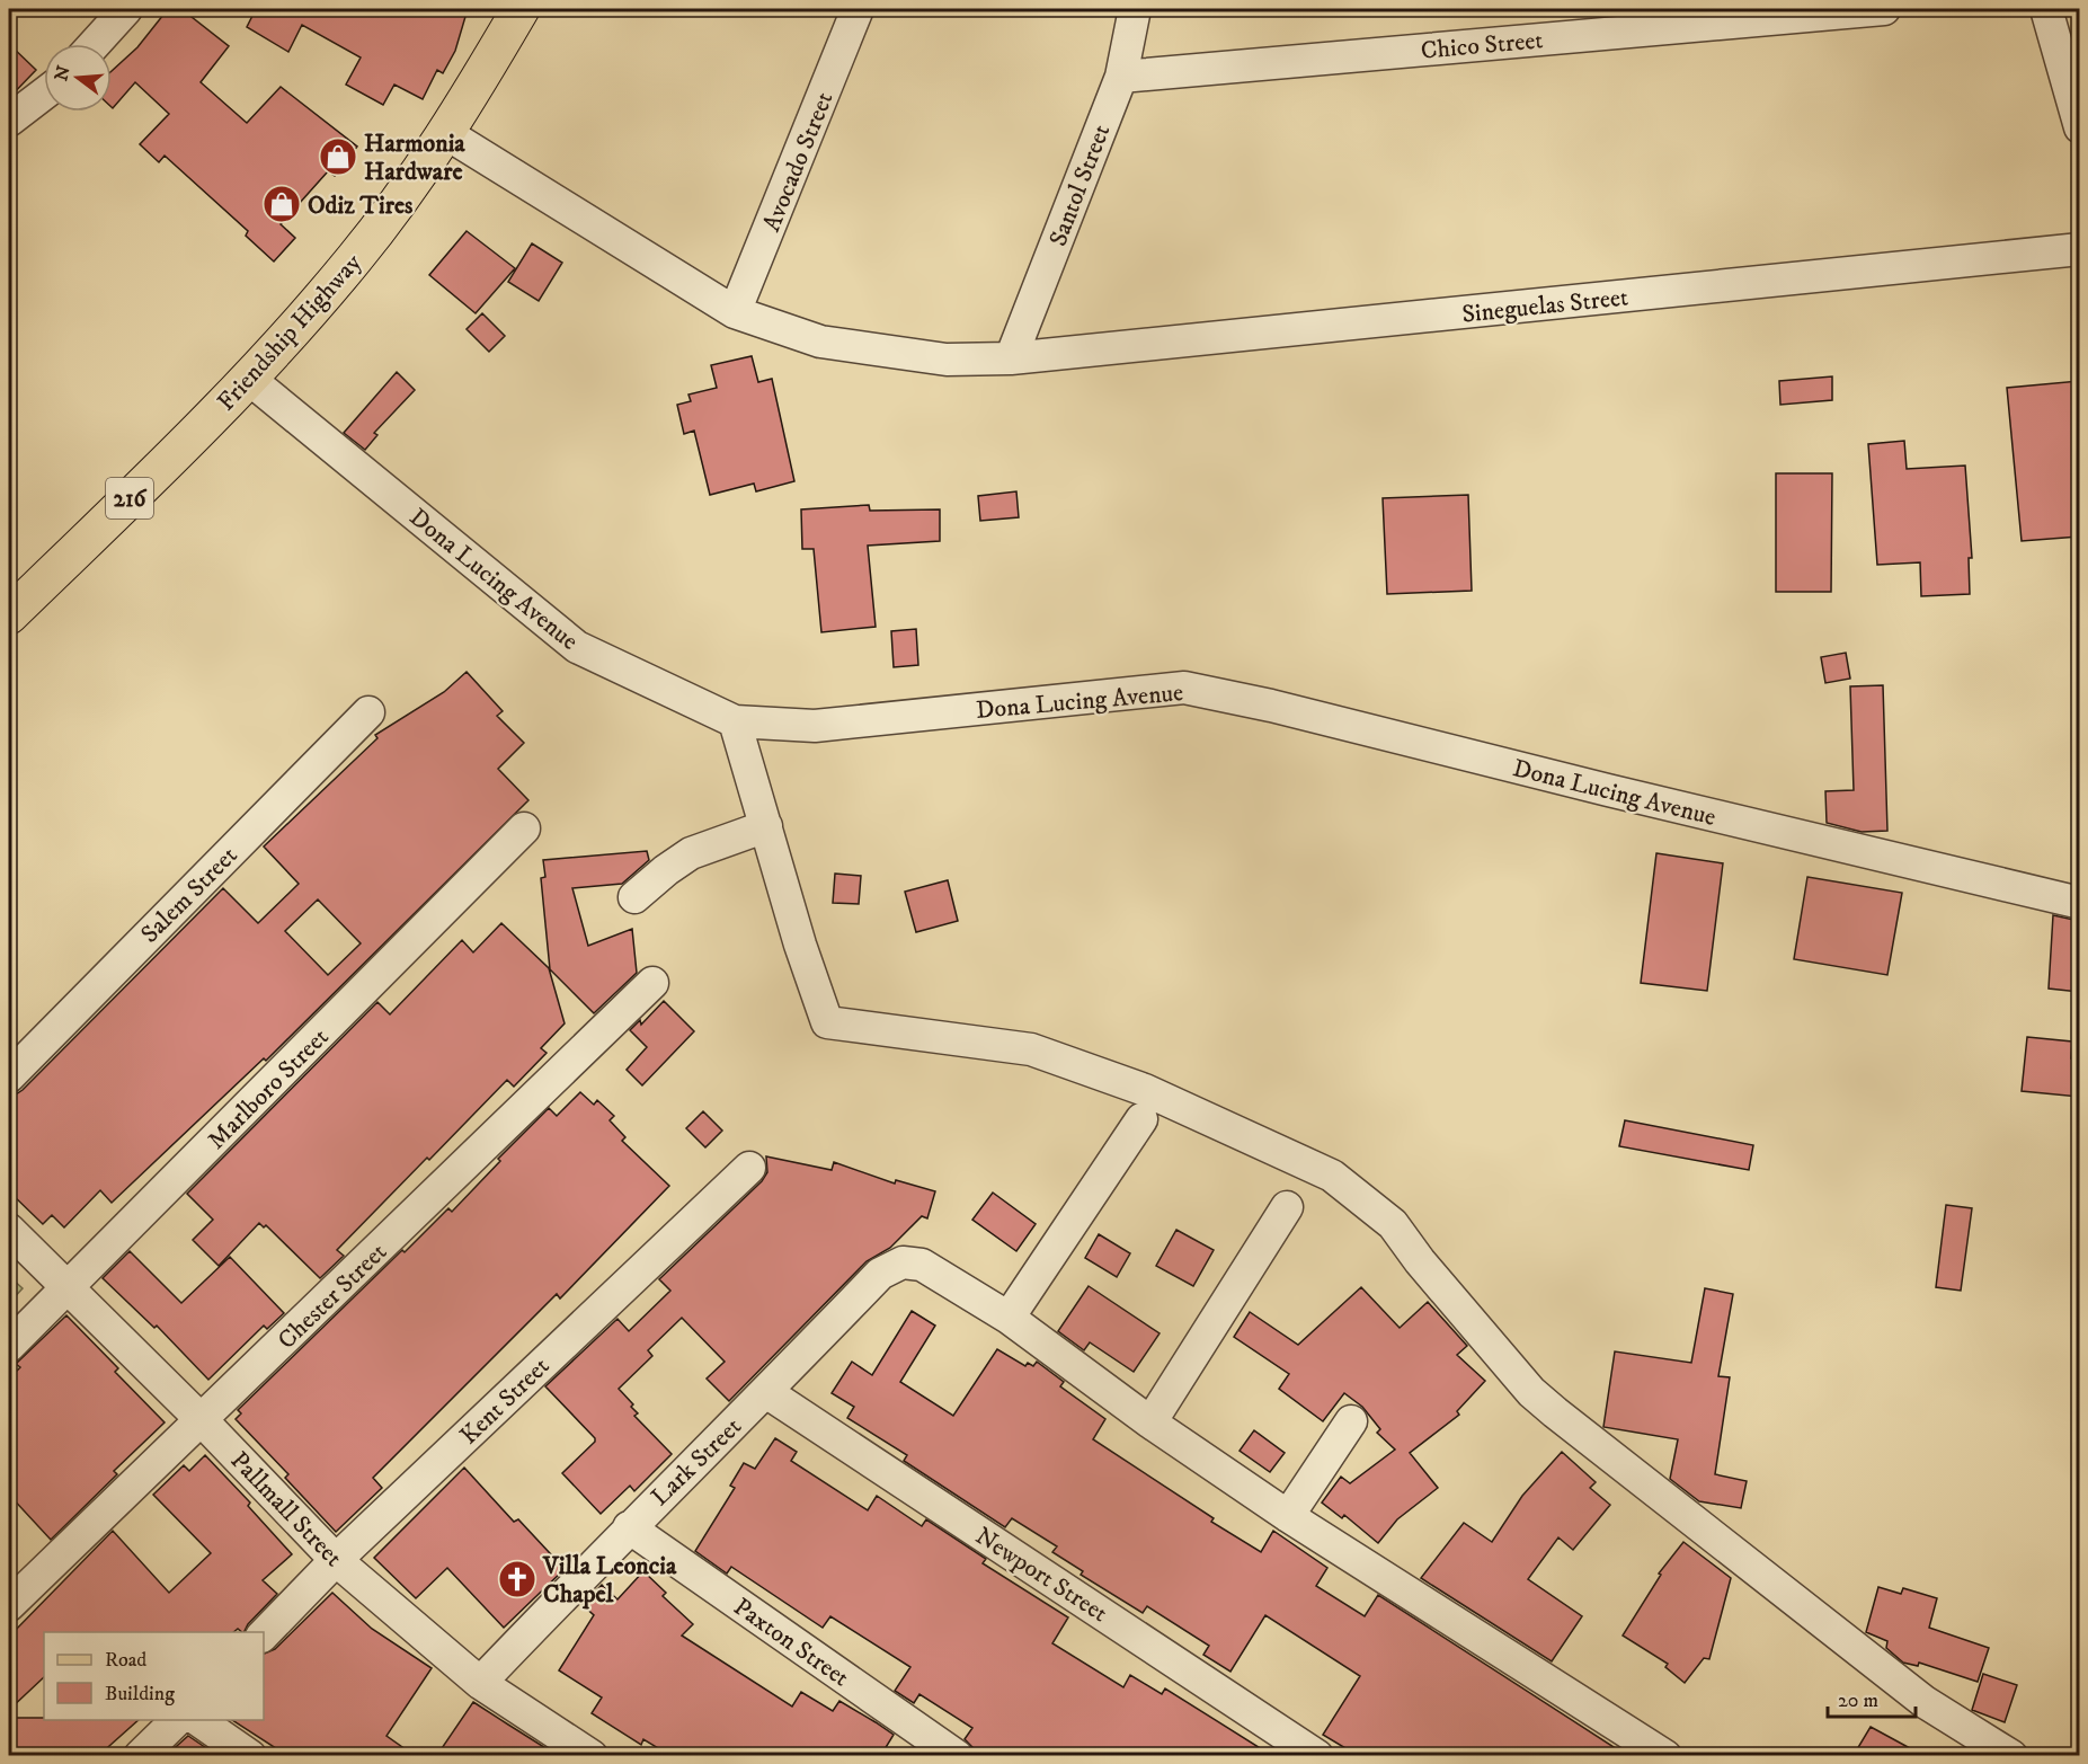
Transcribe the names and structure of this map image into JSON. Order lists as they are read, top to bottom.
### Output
{
  "streets": {
    "main road": ["Friendship Highway", "216"],
    "street": [
      "Chico Street",
      "Avocado Street",
      "Santol Street",
      "Sineguelas Street",
      "Dona Lucing Avenue",
      "Salem Street",
      "Marlboro Street",
      "Chester Street",
      "Kent Street",
      "Lark Street",
      "Pallmall Street",
      "Newport Street",
      "Paxton Street"
    ]
  },
  "crossings": [
    ["Chico Street", "Santol Street"],
    ["Avocado Street", "Sineguelas Street"],
    ["Santol Street", "Sineguelas Street"],
    ["Sineguelas Street", "Friendship Highway"],
    ["Friendship Highway", "Dona Lucing Avenue"],
    ["Marlboro Street", "Pallmall Street"],
    ["Chester Street", "Pallmall Street"],
    ["Kent Street", "Pallmall Street"],
    ["Lark Street", "Pallmall Street"],
    ["Lark Street", "Newport Street"],
    ["Lark Street", "Paxton Street"]
  ],
  "places": {
    "shop": ["Harmonia Hardware", "Odiz Tires"],
    "church": ["Villa Leoncia Chapel"]
  },
  "legend": ["Road", "Building"],
  "scale_bar": "20 m",
  "north": "left"
}
